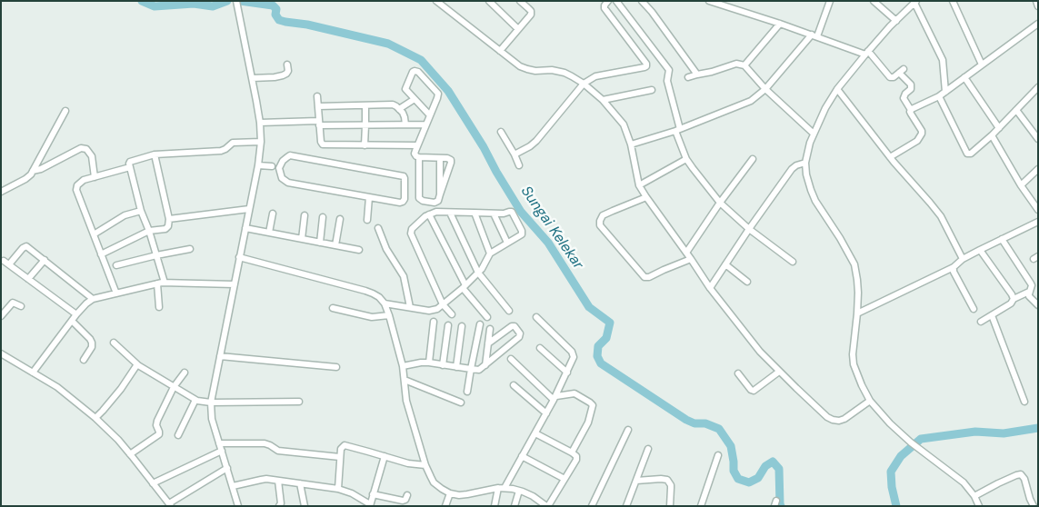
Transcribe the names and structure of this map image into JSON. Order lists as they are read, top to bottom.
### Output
{
  "water": ["Sungai Kelekar"]
}
